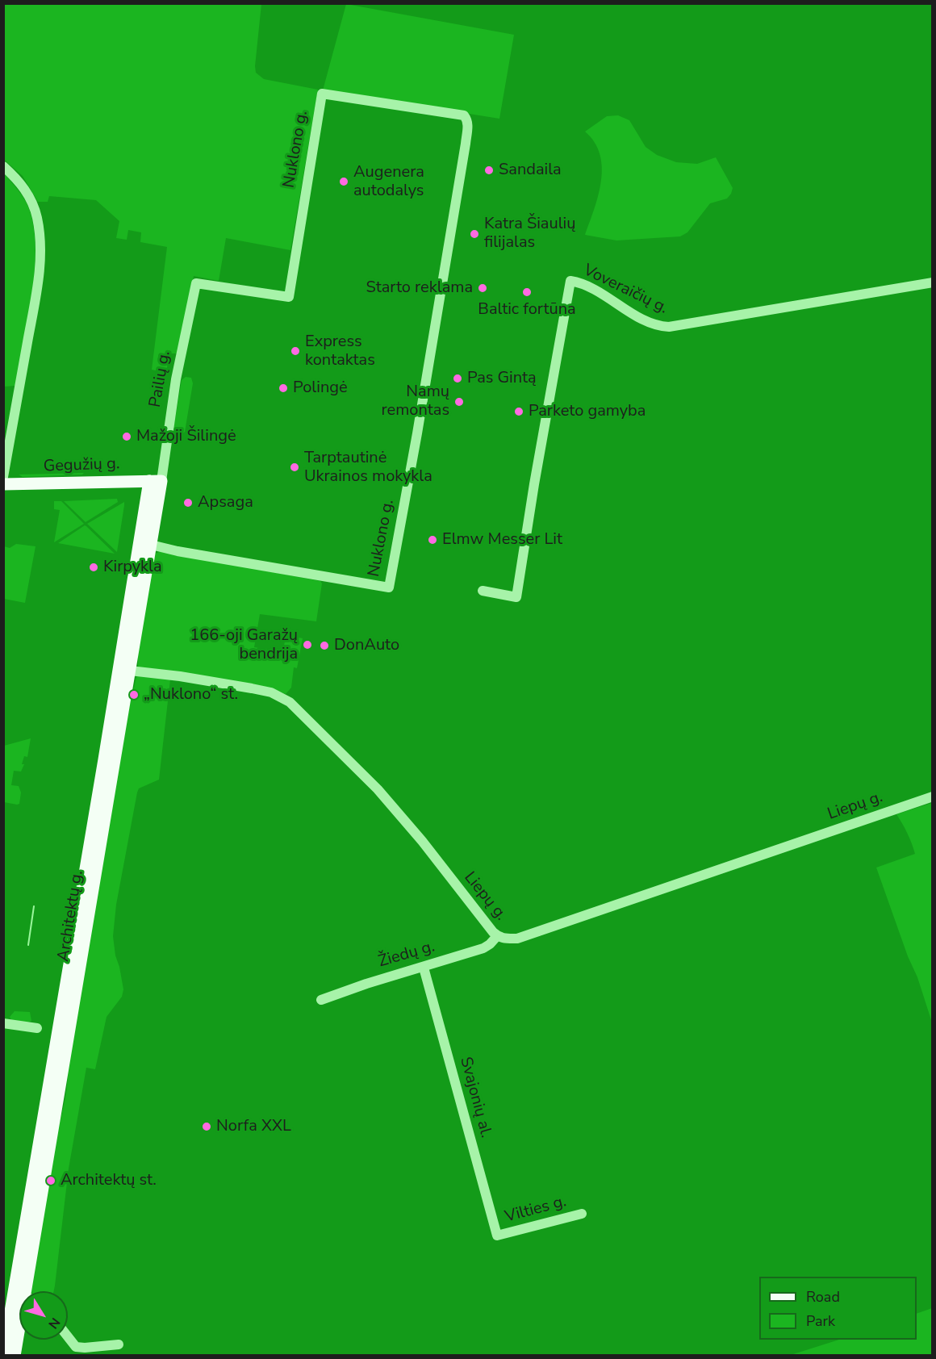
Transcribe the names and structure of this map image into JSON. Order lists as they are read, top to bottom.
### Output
{
  "streets": {
    "main road": ["Gegužių g.", "Architektų g."],
    "street": [
      "Nuklono g.",
      "Voveraičių g.",
      "Pailių g.",
      "Liepų g.",
      "Žiedų g.",
      "Svajonių al.",
      "Vilties g."
    ]
  },
  "crossings": [
    ["Nuklono g.", "Pailių g."],
    ["Nuklono g.", "Architektų g."],
    ["Pailių g.", "Gegužių g."],
    ["Pailių g.", "Architektų g."],
    ["Gegužių g.", "Architektų g."],
    ["Liepų g.", "Architektų g."],
    ["Liepų g.", "Žiedų g."],
    ["Žiedų g.", "Svajonių al."],
    ["Svajonių al.", "Vilties g."]
  ],
  "places": [
    "Sandaila",
    "Augenera autodalys",
    "Katra Šiaulių filijalas",
    "Starto reklama",
    "Baltic fortūna",
    "Express kontaktas",
    "Pas Gintą",
    "Polingė",
    "Namų remontas",
    "Parketo gamyba",
    "Mažoji Šilingė",
    "Tarptautinė Ukrainos mokykla",
    "Apsaga",
    "Elmw Messer Lit",
    "Kirpykla",
    "166-oji Garažų bendrija",
    "DonAuto",
    "„Nuklono“ st.",
    "Norfa XXL",
    "Architektų st."
  ],
  "legend": ["Road", "Park"],
  "north": "bottom right"
}
